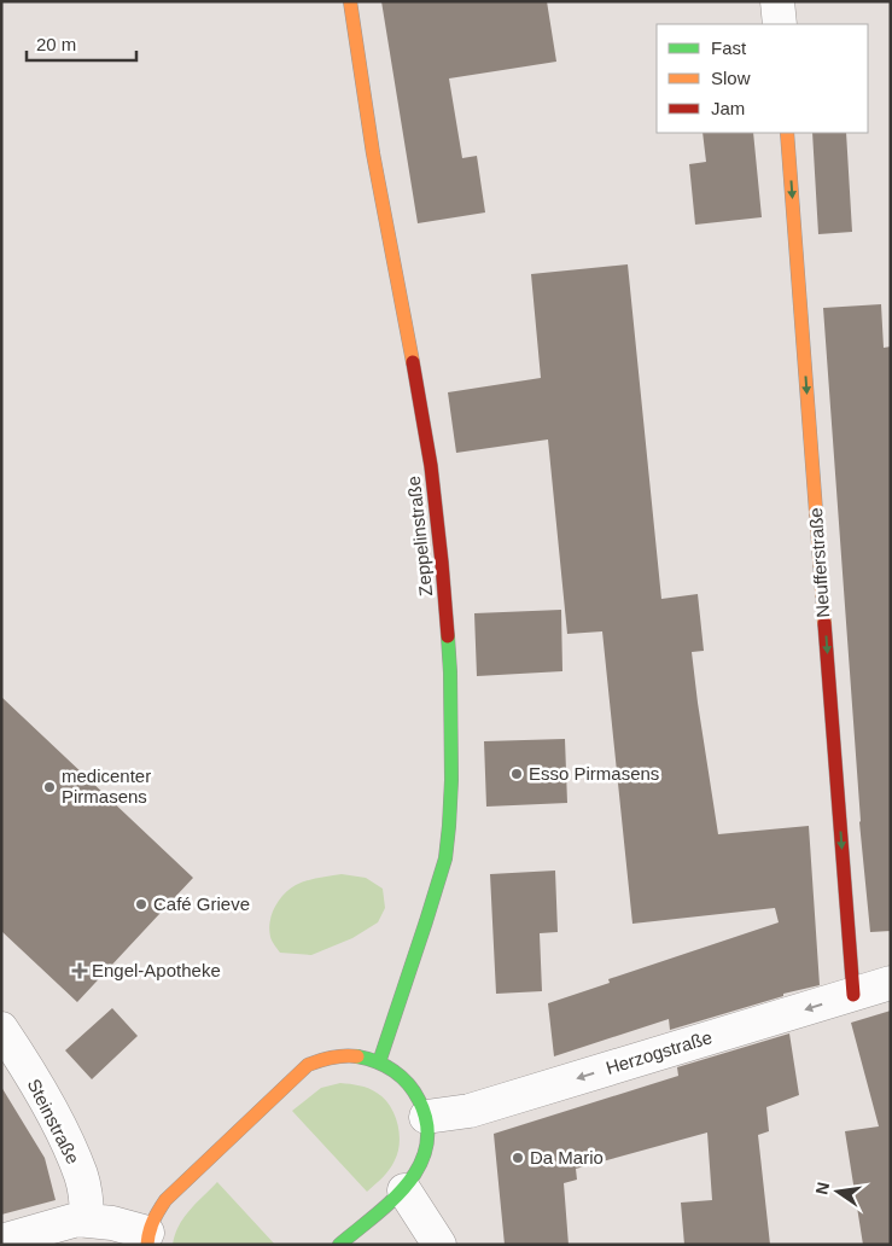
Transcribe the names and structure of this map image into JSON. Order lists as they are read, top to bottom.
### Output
{
  "streets": {
    "street": [
      "Zeppelinstraße",
      "Neufferstraße",
      "Herzogstraße",
      "Steinstraße"
    ]
  },
  "crossings": [
    ["Neufferstraße", "Herzogstraße"]
  ],
  "one_way": ["Neufferstraße", "Herzogstraße"],
  "places": {
    "other": [
      "Esso Pirmasens",
      "medicenter Pirmasens",
      "Café Grieve",
      "Da Mario"
    ],
    "health": ["Engel-Apotheke"]
  },
  "legend": ["Fast", "Slow", "Jam"],
  "scale_bar": "20 m",
  "north": "left"
}
